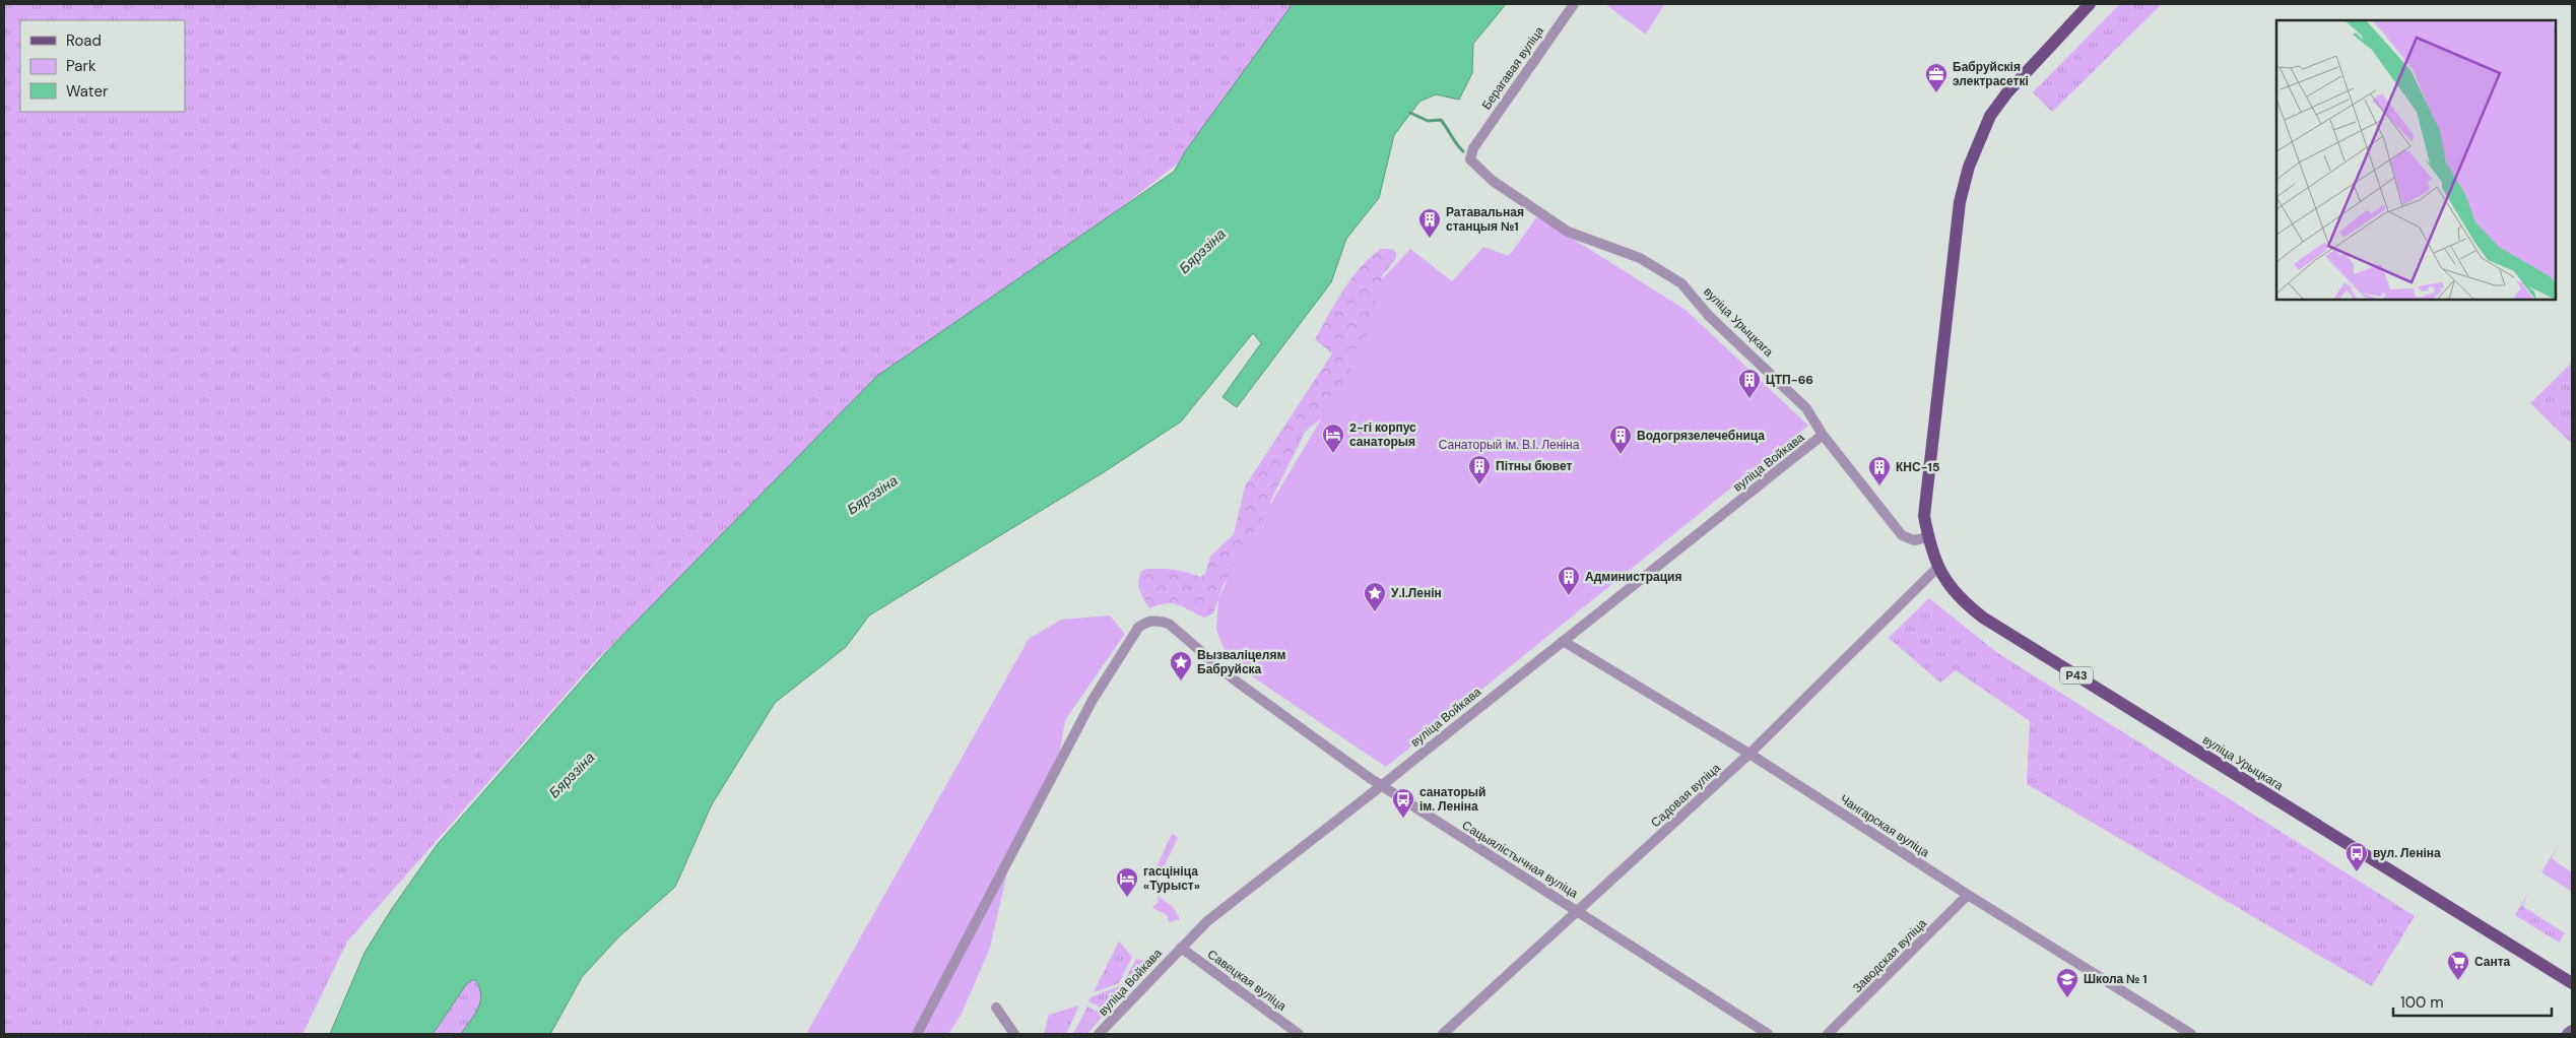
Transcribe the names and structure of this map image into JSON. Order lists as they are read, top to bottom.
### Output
{
  "streets": {
    "main road": ["вуліца Урыцкага", "Р43"],
    "street": [
      "Берагавая вуліца",
      "вуліца Войкава",
      "Садовая вуліца",
      "Чангарская вуліца",
      "Сацыялістычная вуліца",
      "Заводская вуліца",
      "Савецкая вуліца"
    ]
  },
  "crossings": [
    ["Берагавая вуліца", "вуліца Урыцкага"],
    ["вуліца Урыцкага", "вуліца Войкава"],
    ["вуліца Урыцкага", "Садовая вуліца"],
    ["вуліца Войкава", "Чангарская вуліца"],
    ["вуліца Войкава", "Сацыялістычная вуліца"],
    ["вуліца Войкава", "Савецкая вуліца"],
    ["Садовая вуліца", "Чангарская вуліца"],
    ["Садовая вуліца", "Сацыялістычная вуліца"],
    ["Чангарская вуліца", "Заводская вуліца"]
  ],
  "water": ["Бярэзіна"],
  "parks": ["Санаторый ім. В.І. Леніна"],
  "places": {
    "office": ["Бабруйскія электрасеткі"],
    "building": [
      "Ратавальная станцыя №1",
      "ЦТП-66",
      "Водогрязелечебница",
      "Пітны бювет",
      "КНС-15",
      "Администрация"
    ],
    "hotel": ["2-гі корпус санаторыя", "гасцініца «Турыст»"],
    "place": ["У.І.Ленін", "Вызваліцелям Бабруйска"],
    "bus stop": ["санаторый ім. Леніна", "вул. Леніна"],
    "supermarket": ["Санта"],
    "school or university": ["Школа № 1"]
  },
  "legend": ["Road", "Park", "Water"],
  "scale_bar": "100 m"
}
